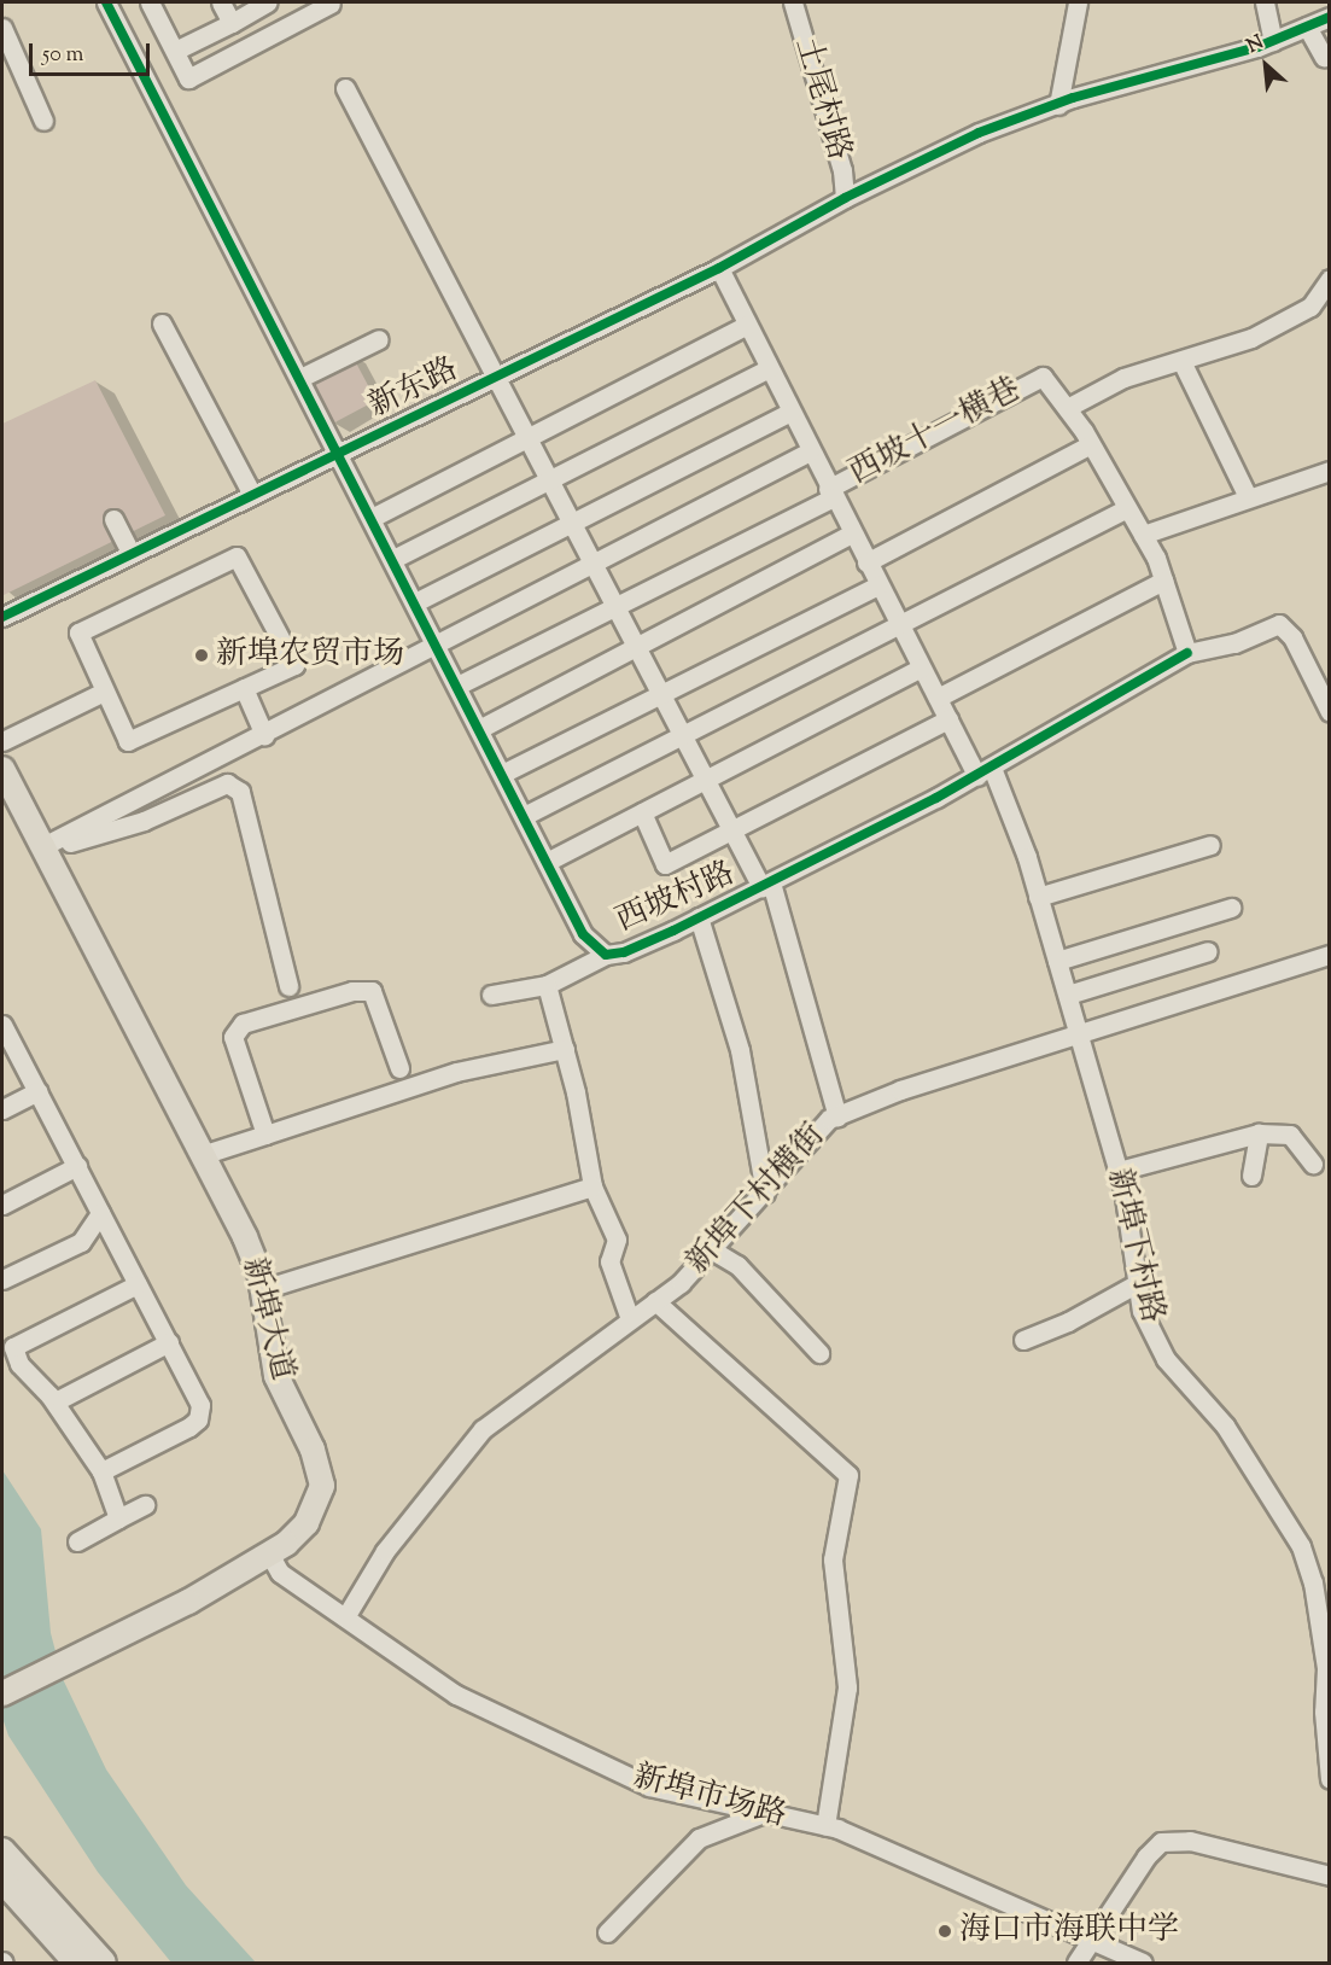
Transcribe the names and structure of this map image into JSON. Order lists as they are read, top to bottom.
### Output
{
  "streets": {
    "main road": ["新埠大道"],
    "street": [
      "土尾村路",
      "新东路",
      "西坡十一横巷",
      "西坡村路",
      "新埠下村横街",
      "新埠下村路",
      "新埠市场路"
    ]
  },
  "crossings": [
    ["土尾村路", "新东路"],
    ["新东路", "西坡村路"],
    ["新东路", "新埠下村路"],
    ["西坡十一横巷", "西坡村路"],
    ["西坡十一横巷", "新埠下村路"],
    ["西坡村路", "新埠下村路"],
    ["新埠下村横街", "新埠下村路"],
    ["新埠下村横街", "新埠市场路"],
    ["新埠大道", "新埠市场路"]
  ],
  "places": ["新埠农贸市场", "海口市海联中学"],
  "scale_bar": "50 m",
  "north": "top left"
}
